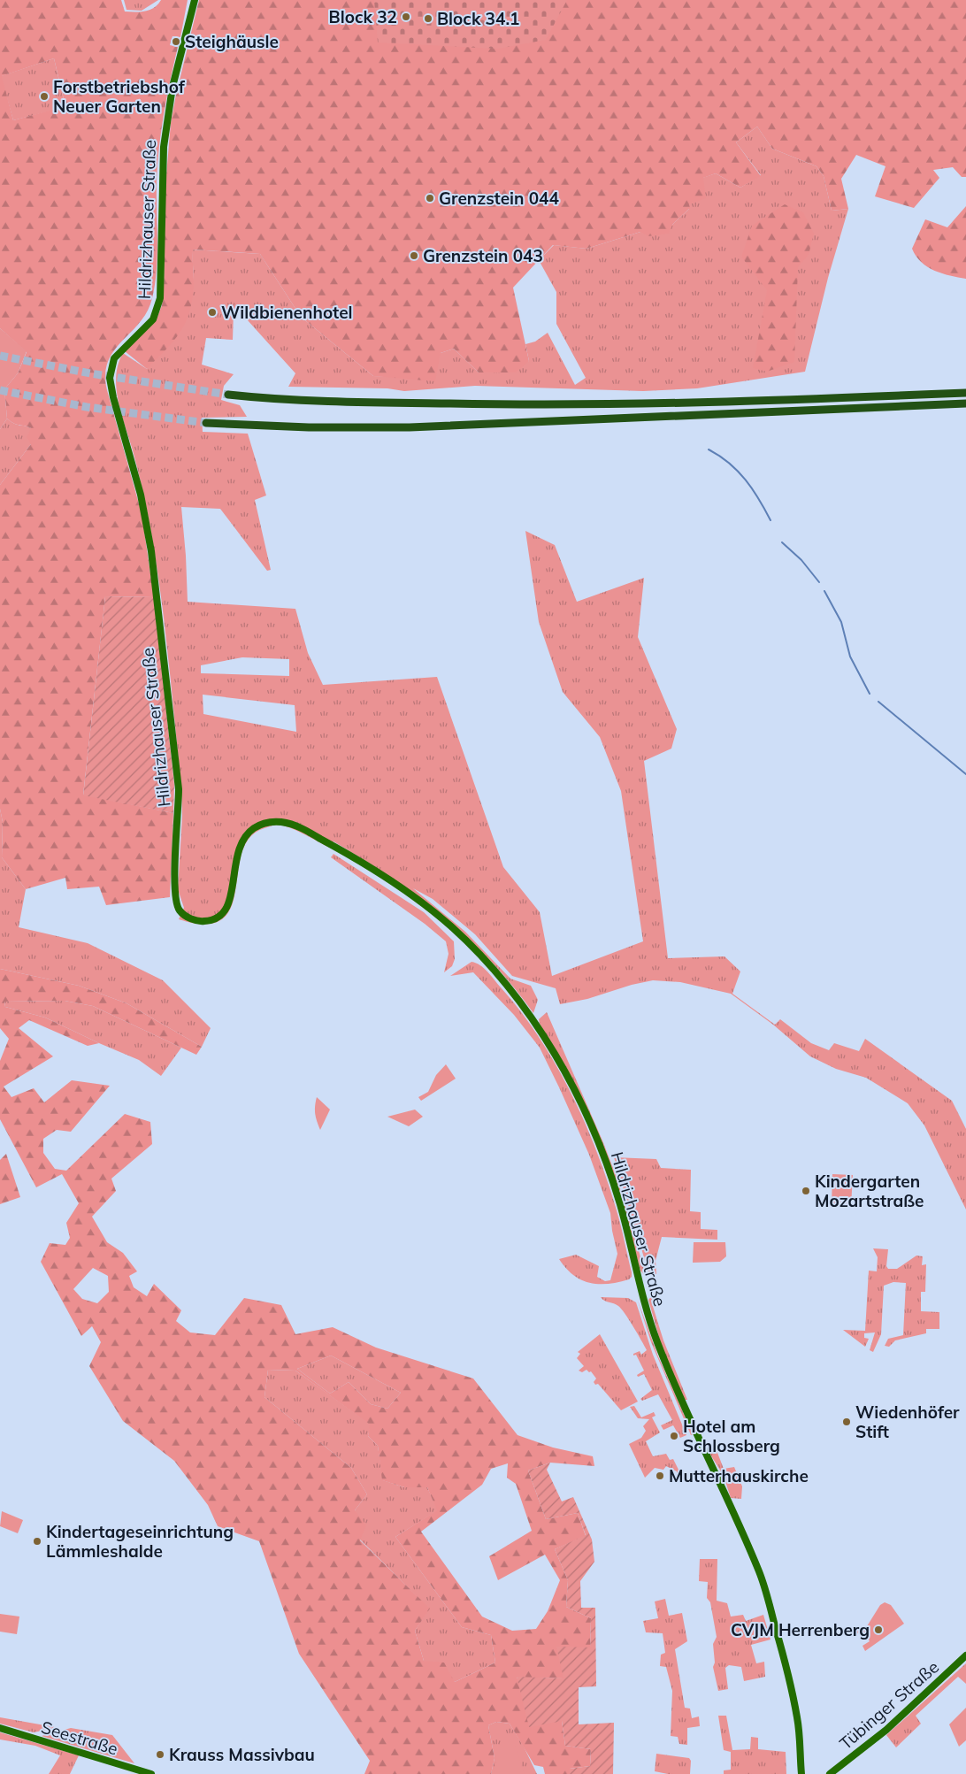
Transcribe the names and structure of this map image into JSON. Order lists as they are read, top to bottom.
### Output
{
  "streets": {
    "main road": ["Hildrizhauser Straße", "Tübinger Straße", "Seestraße"]
  },
  "places": [
    "Block 32",
    "Block 34.1",
    "Steighäusle",
    "Forstbetriebshof Neuer Garten",
    "Grenzstein 044",
    "Grenzstein 043",
    "Wildbienenhotel",
    "Kindergarten Mozartstraße",
    "Wiedenhöfer Stift",
    "Hotel am Schlossberg",
    "Mutterhauskirche",
    "Kindertageseinrichtung Lämmleshalde",
    "CVJM Herrenberg",
    "Krauss Massivbau"
  ]
}
